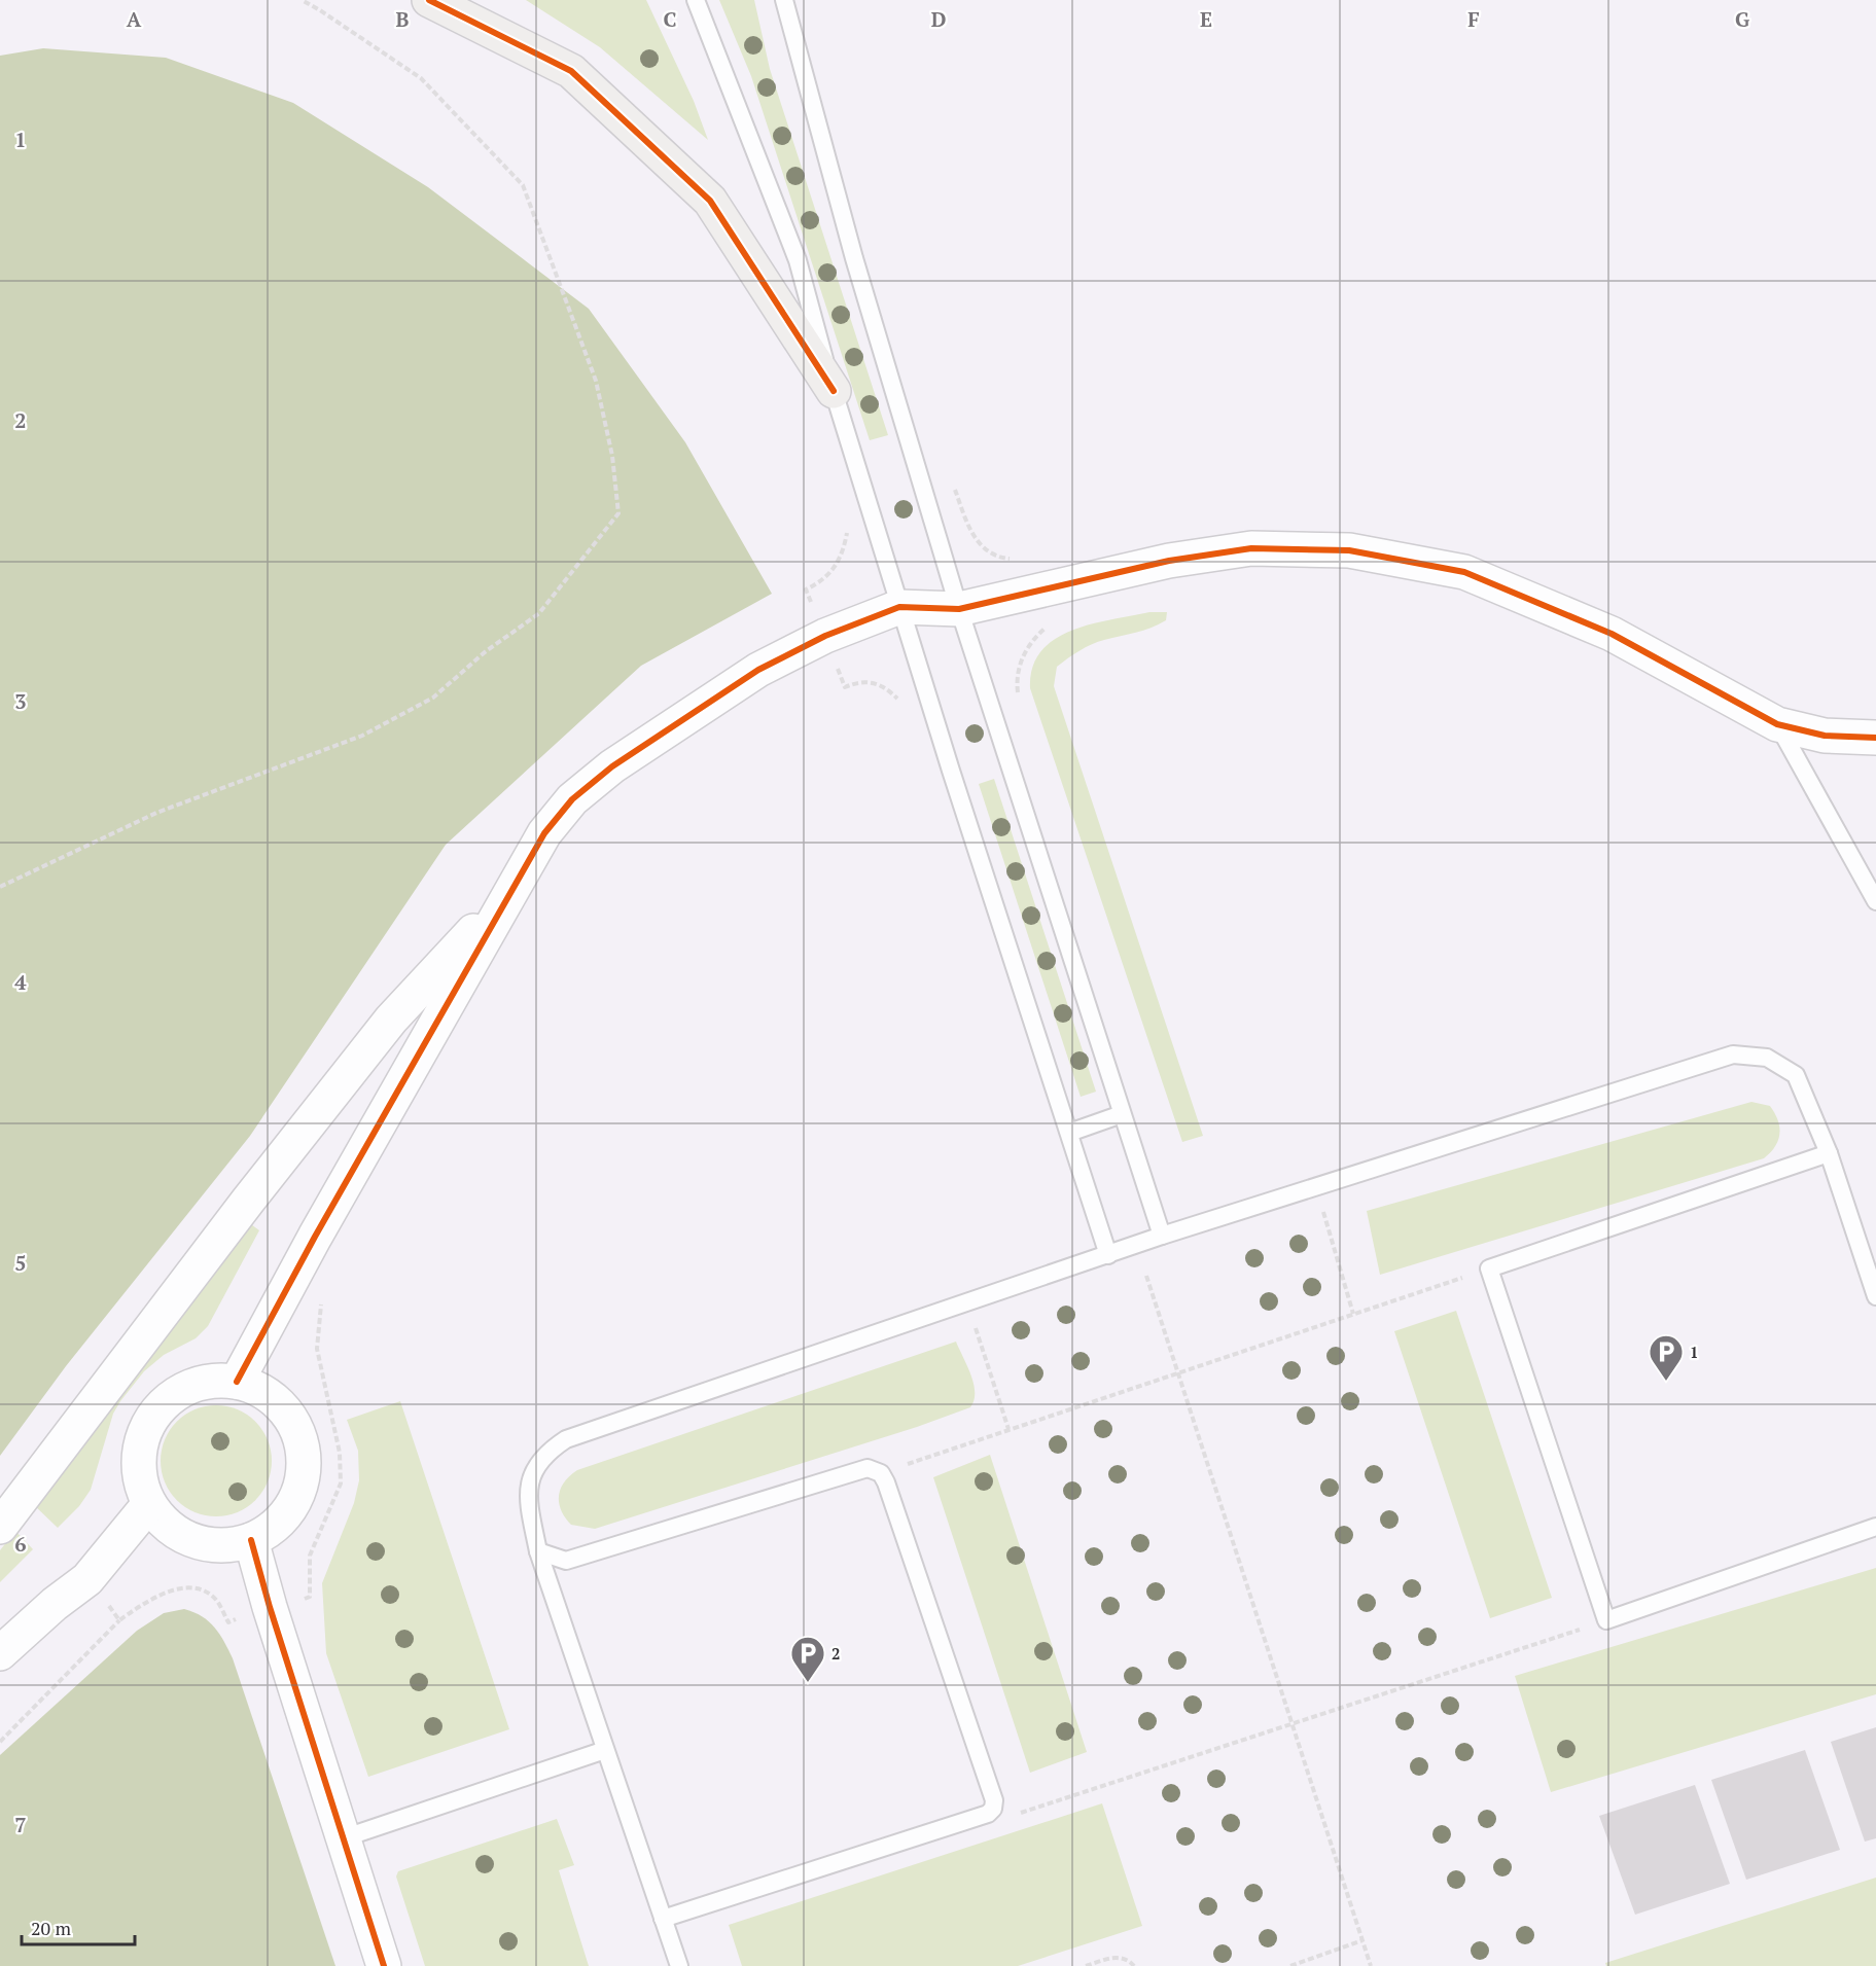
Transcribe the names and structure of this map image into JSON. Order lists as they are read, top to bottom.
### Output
{
  "places": {
    "parking": ["1", "2"]
  },
  "scale_bar": "20 m",
  "grid": {
    "columns": [
      "A",
      "B",
      "C",
      "D",
      "E",
      "F",
      "G"
    ],
    "rows": [
      "1",
      "2",
      "3",
      "4",
      "5",
      "6",
      "7"
    ]
  }
}
